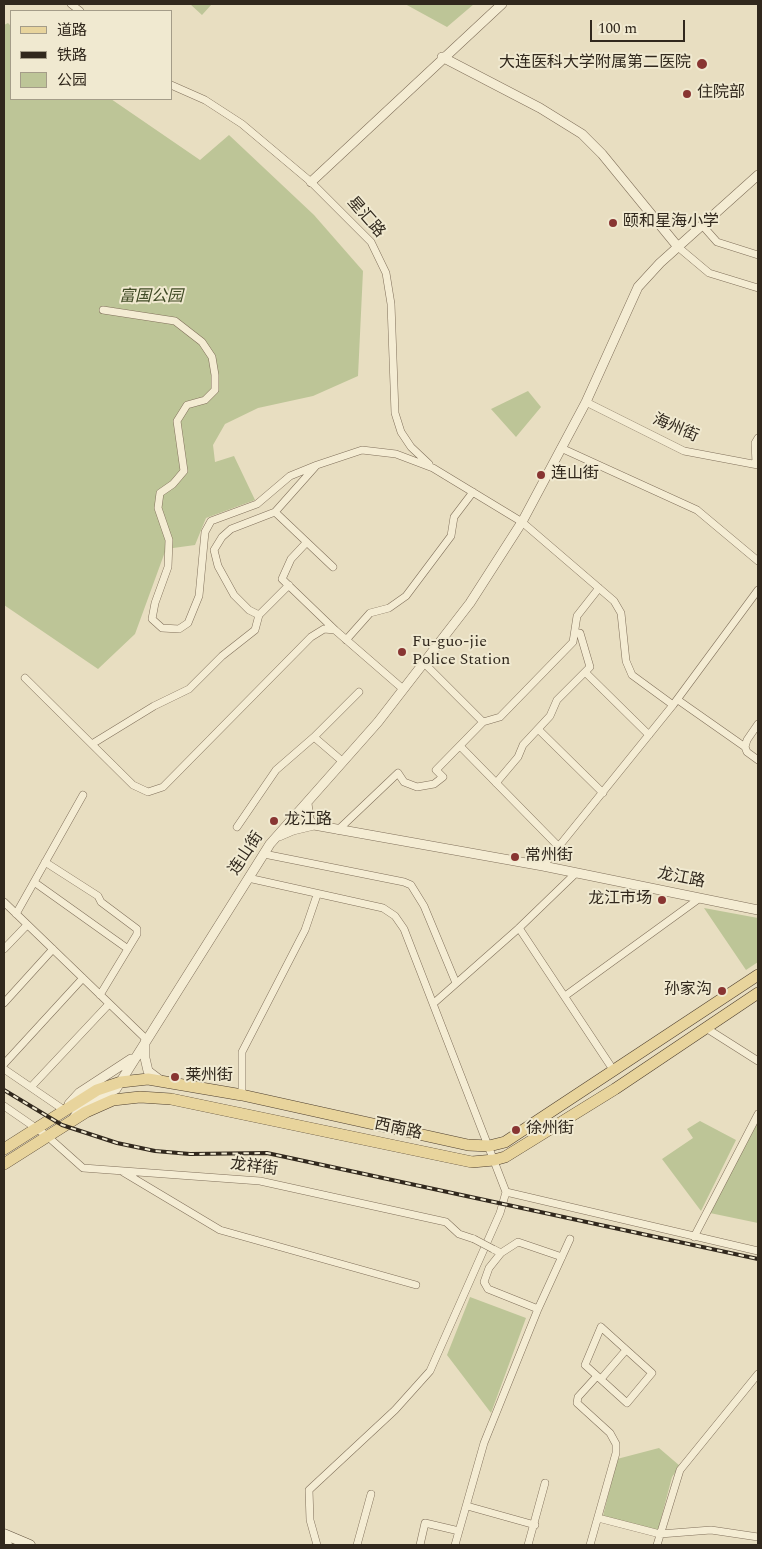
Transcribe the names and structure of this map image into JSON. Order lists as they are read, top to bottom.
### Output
{
  "streets": {
    "main road": ["西南路"],
    "street": [
      "星汇路",
      "海州街",
      "连山街",
      "龙江路",
      "龙祥街"
    ]
  },
  "crossings": [
    ["海州街", "连山街"],
    ["连山街", "龙江路"],
    ["连山街", "西南路"],
    ["西南路", "龙祥街"]
  ],
  "parks": ["富国公园"],
  "places": [
    "大连医科大学附属第二医院",
    "住院部",
    "颐和星海小学",
    "连山街",
    "Fu-guo-jie Police Station",
    "龙江路",
    "常州街",
    "龙江市场",
    "孙家沟",
    "莱州街",
    "徐州街"
  ],
  "legend": ["道路", "铁路", "公园"],
  "scale_bar": "100 m"
}
